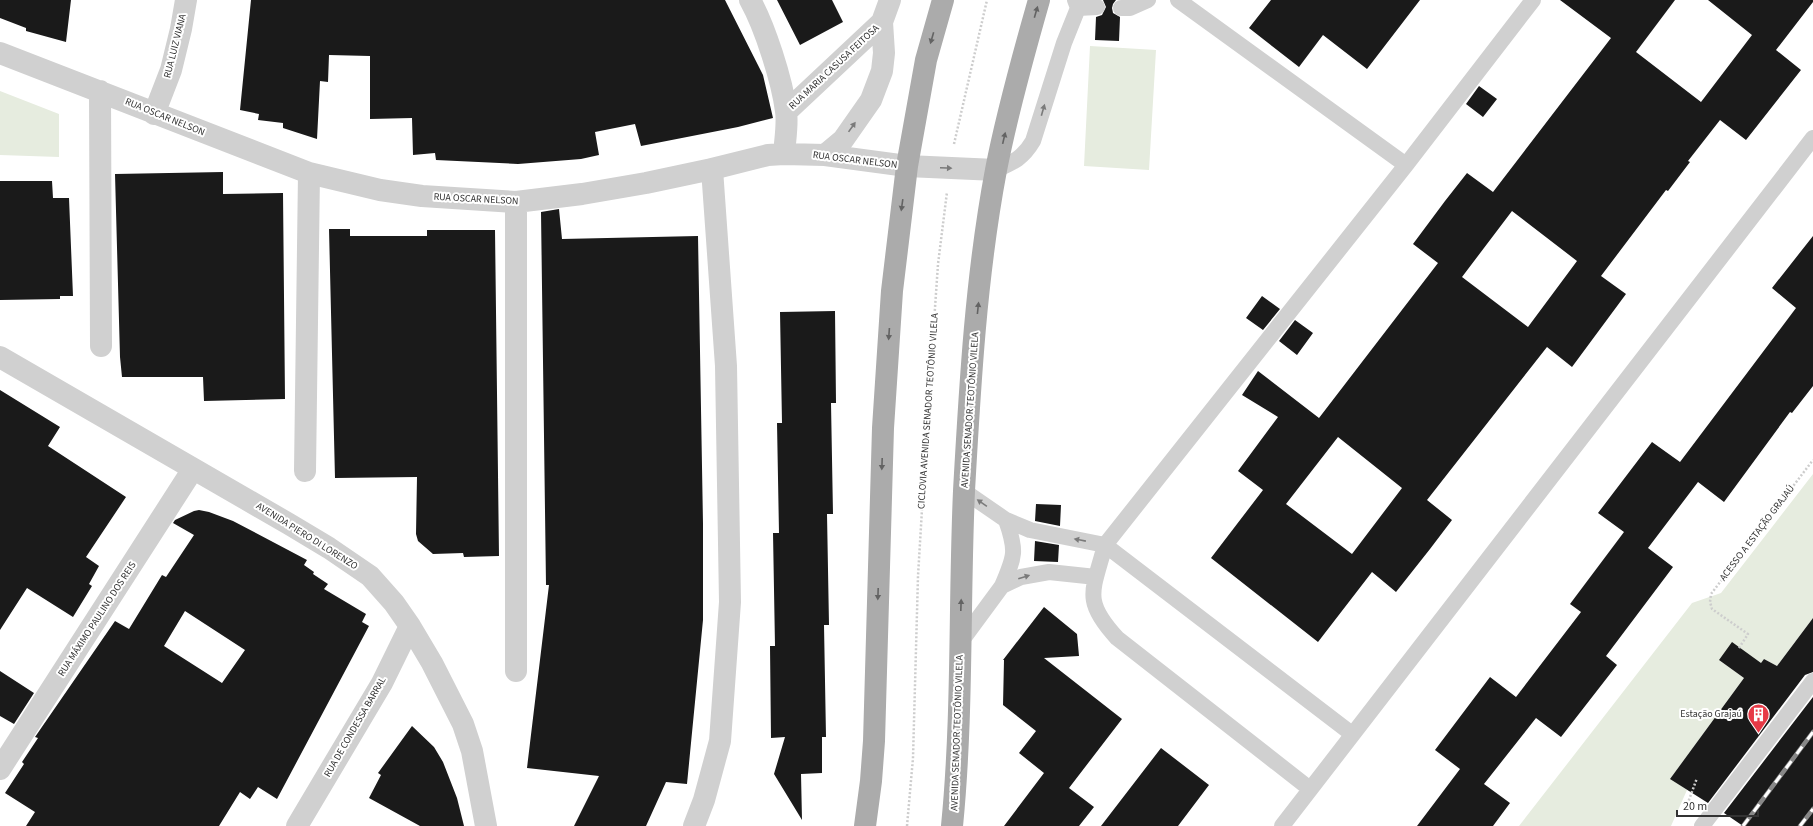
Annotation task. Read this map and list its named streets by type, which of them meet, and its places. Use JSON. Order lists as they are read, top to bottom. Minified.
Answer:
{"streets":{"main road":["AVENIDA SENADOR TEOTÔNIO VILELA"],"street":["RUA LUIZ VIANA","RUA MARIA CASUSA FEITOSA","RUA OSCAR NELSON","AVENIDA PIERO DI LORENZO","RUA MÁXIMO PAULINO DOS REIS","RUA DE CONDESSA BARRAL"],"path":["CICLOVIA AVENIDA SENADOR TEOTÔNIO VILELA","ACESSO A ESTAÇÃO GRAJAÚ"]},"crossings":[["RUA LUIZ VIANA","RUA OSCAR NELSON"],["RUA MARIA CASUSA FEITOSA","RUA OSCAR NELSON"],["RUA OSCAR NELSON","AVENIDA SENADOR TEOTÔNIO VILELA"],["RUA OSCAR NELSON","CICLOVIA AVENIDA SENADOR TEOTÔNIO VILELA"],["AVENIDA PIERO DI LORENZO","RUA MÁXIMO PAULINO DOS REIS"],["AVENIDA PIERO DI LORENZO","RUA DE CONDESSA BARRAL"]],"places":{"building":["Estação Grajaú"]},"scale_bar":"20 m"}
